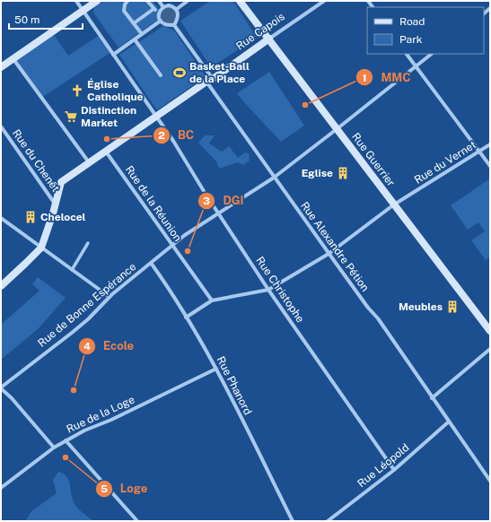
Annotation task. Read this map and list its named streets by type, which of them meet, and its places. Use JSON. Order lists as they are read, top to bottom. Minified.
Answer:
{"streets":{"main road":["Rue Capois","Rue Guerrier"],"street":["Rue du Chenêt","Rue du Vernet","Rue de la Réunion","Rue Alexandre Pétion","Rue Christophe","Rue de Bonne Espérance","Rue Phanord","Rue de la Loge","Rue Léopold"]},"crossings":[["Rue Capois","Rue Guerrier"],["Rue Capois","Rue du Chenêt"],["Rue Capois","Rue de la Réunion"],["Rue Capois","Rue Alexandre Pétion"],["Rue Capois","Rue Christophe"],["Rue Guerrier","Rue du Vernet"],["Rue du Vernet","Rue de la Réunion"],["Rue du Vernet","Rue Alexandre Pétion"],["Rue du Vernet","Rue Christophe"],["Rue du Vernet","Rue Phanord"],["Rue de la Réunion","Rue de Bonne Espérance"],["Rue Alexandre Pétion","Rue de Bonne Espérance"],["Rue Alexandre Pétion","Rue Léopold"],["Rue Christophe","Rue de Bonne Espérance"],["Rue Christophe","Rue Léopold"],["Rue de Bonne Espérance","Rue Phanord"],["Rue Phanord","Rue de la Loge"]],"places":{"sports":["Basket-Ball de la Place"],"church":["Église Catholique"],"other":["MMC","BC","DGI","Ecole","Loge"],"supermarket":["Distinction Market"],"building":["Eglise","Chelocel","Meubles"]},"legend":["Road","Park"],"scale_bar":"50 m"}
